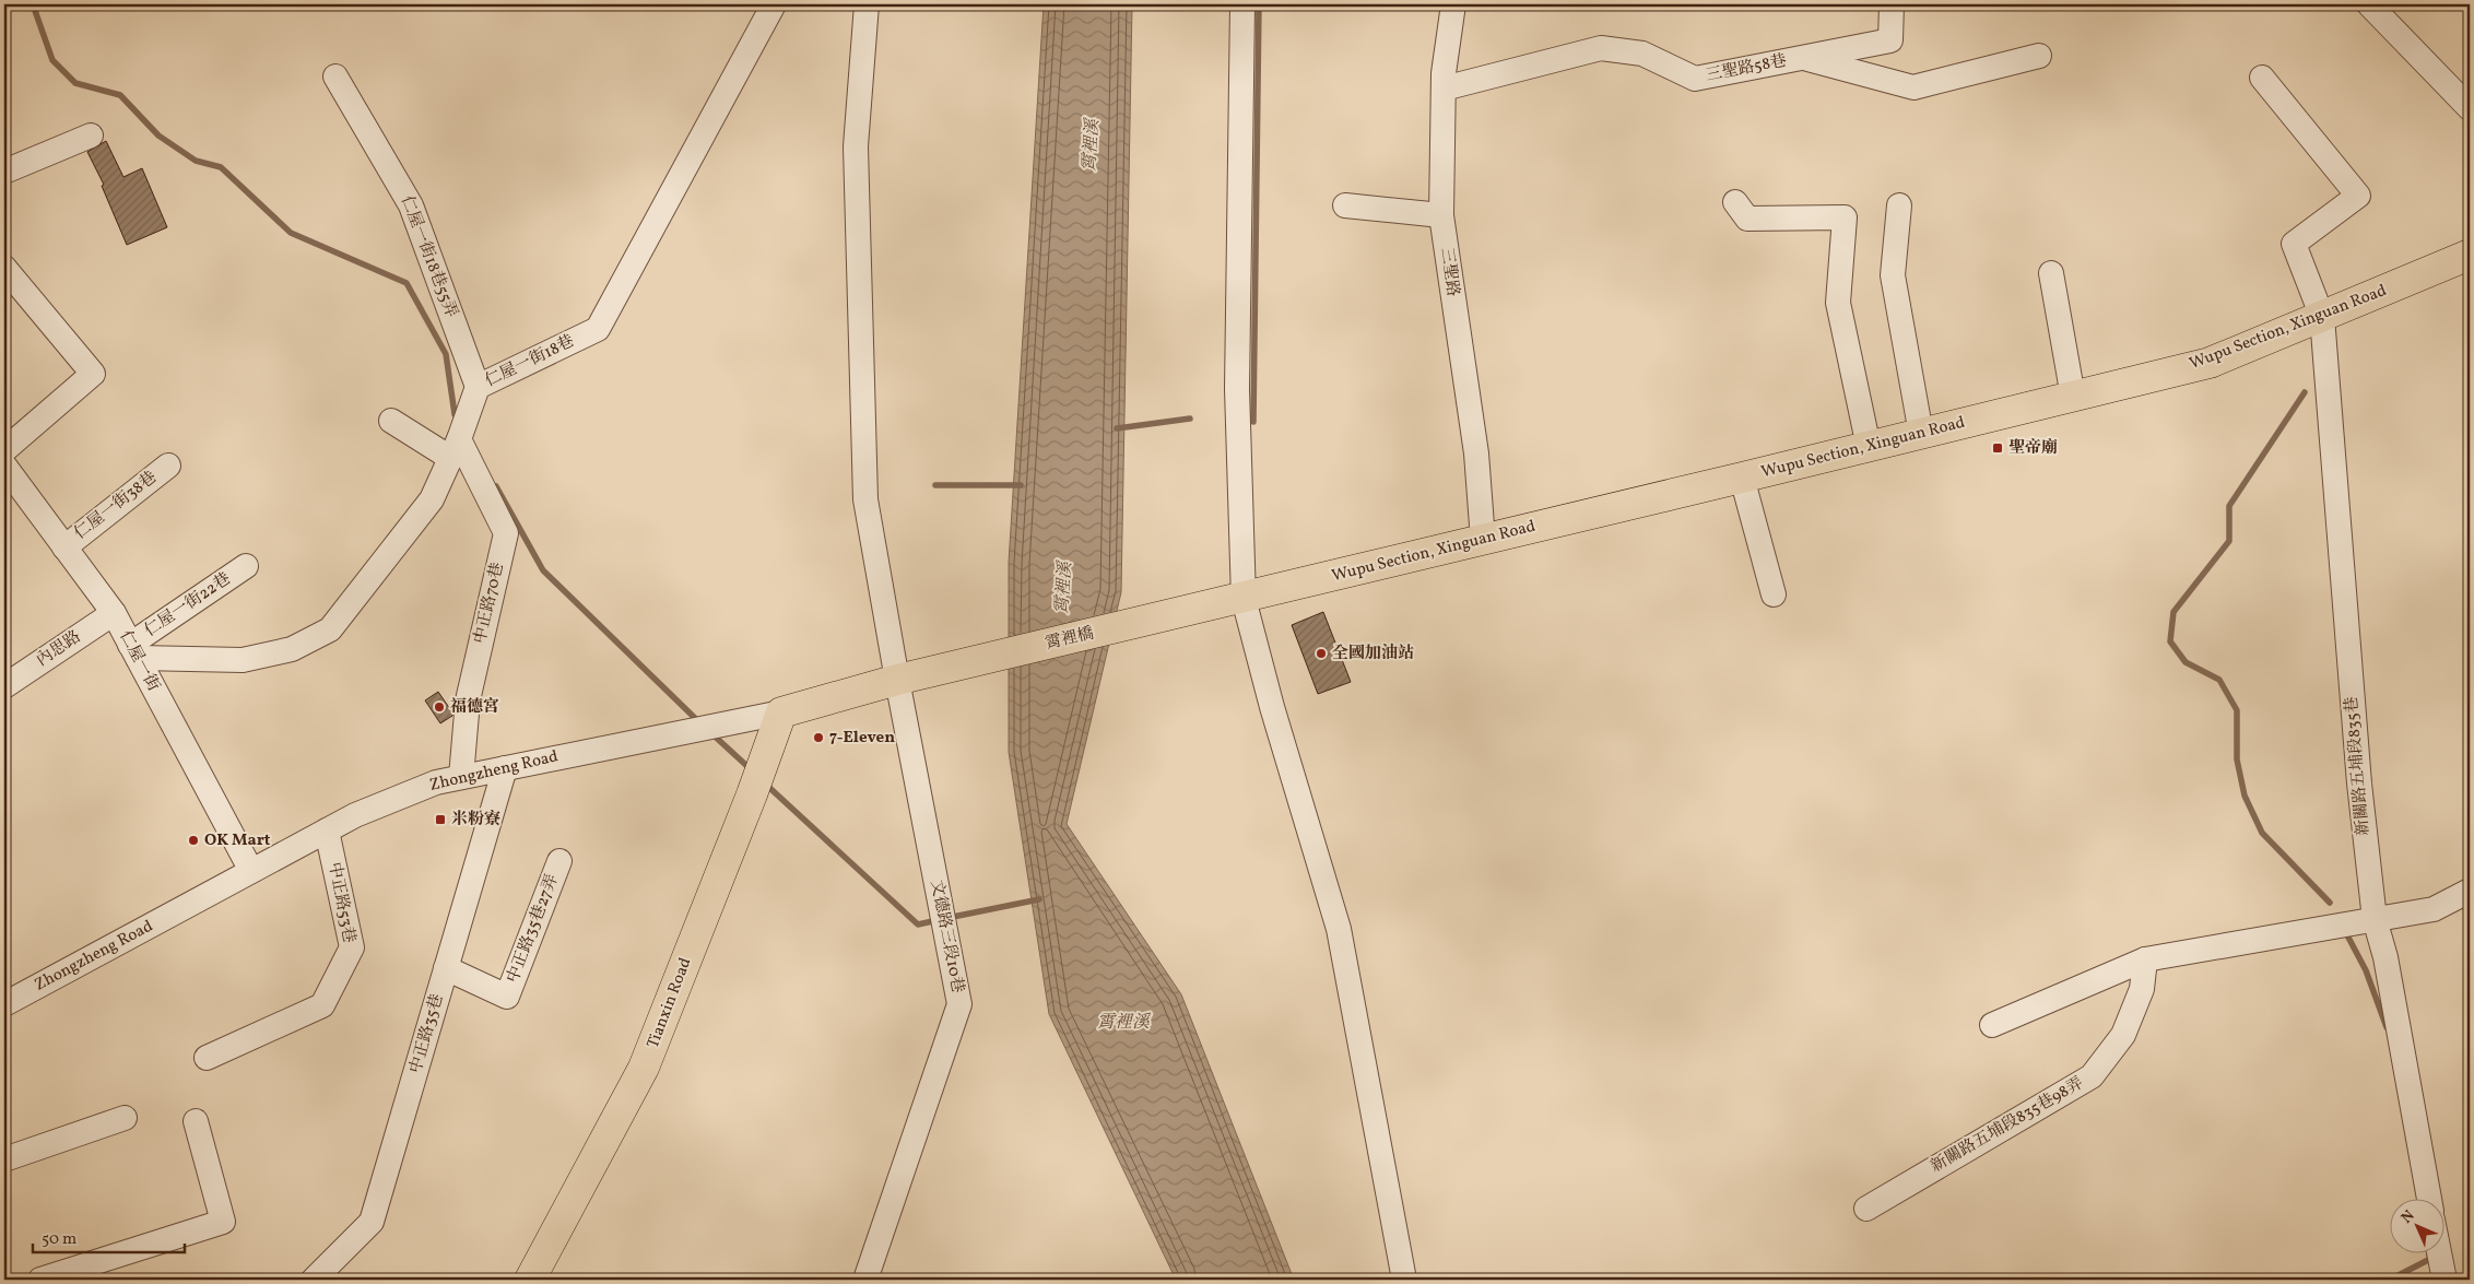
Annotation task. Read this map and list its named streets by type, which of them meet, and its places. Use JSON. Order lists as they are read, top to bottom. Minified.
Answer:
{"streets":{"main road":["Wupu Section, Xinguan Road","霄裡橋","Zhongzheng Road","Tianxin Road"],"street":["三聖路58巷","仁屋一街18巷55弄","三聖路","仁屋一街18巷","仁屋一街38巷","中正路70巷","仁屋一街22巷","內思路","仁屋一街","新關路五埔段835巷","中正路53巷","中正路35巷27弄","文德路三段10巷","中正路35巷","新關路五埔段835巷98弄"]},"crossings":[["三聖路58巷","三聖路"],["仁屋一街18巷55弄","仁屋一街18巷"],["三聖路","Wupu Section, Xinguan Road"],["Wupu Section, Xinguan Road","霄裡橋"],["Wupu Section, Xinguan Road","新關路五埔段835巷"],["仁屋一街18巷","中正路70巷"],["仁屋一街18巷","仁屋一街22巷"],["仁屋一街18巷","仁屋一街"],["仁屋一街38巷","仁屋一街"],["中正路70巷","Zhongzheng Road"],["仁屋一街22巷","仁屋一街"],["霄裡橋","Zhongzheng Road"],["霄裡橋","文德路三段10巷"],["內思路","仁屋一街"],["仁屋一街","Zhongzheng Road"],["Zhongzheng Road","中正路53巷"],["Zhongzheng Road","文德路三段10巷"],["Zhongzheng Road","Tianxin Road"],["Zhongzheng Road","中正路35巷"],["中正路35巷27弄","中正路35巷"]],"water":["霄裡溪"],"places":{"transit":["聖帝廟","米粉寮"],"other":["全國加油站","福德宮","7-Eleven","OK Mart"]},"scale_bar":"50 m","north":"top left"}
